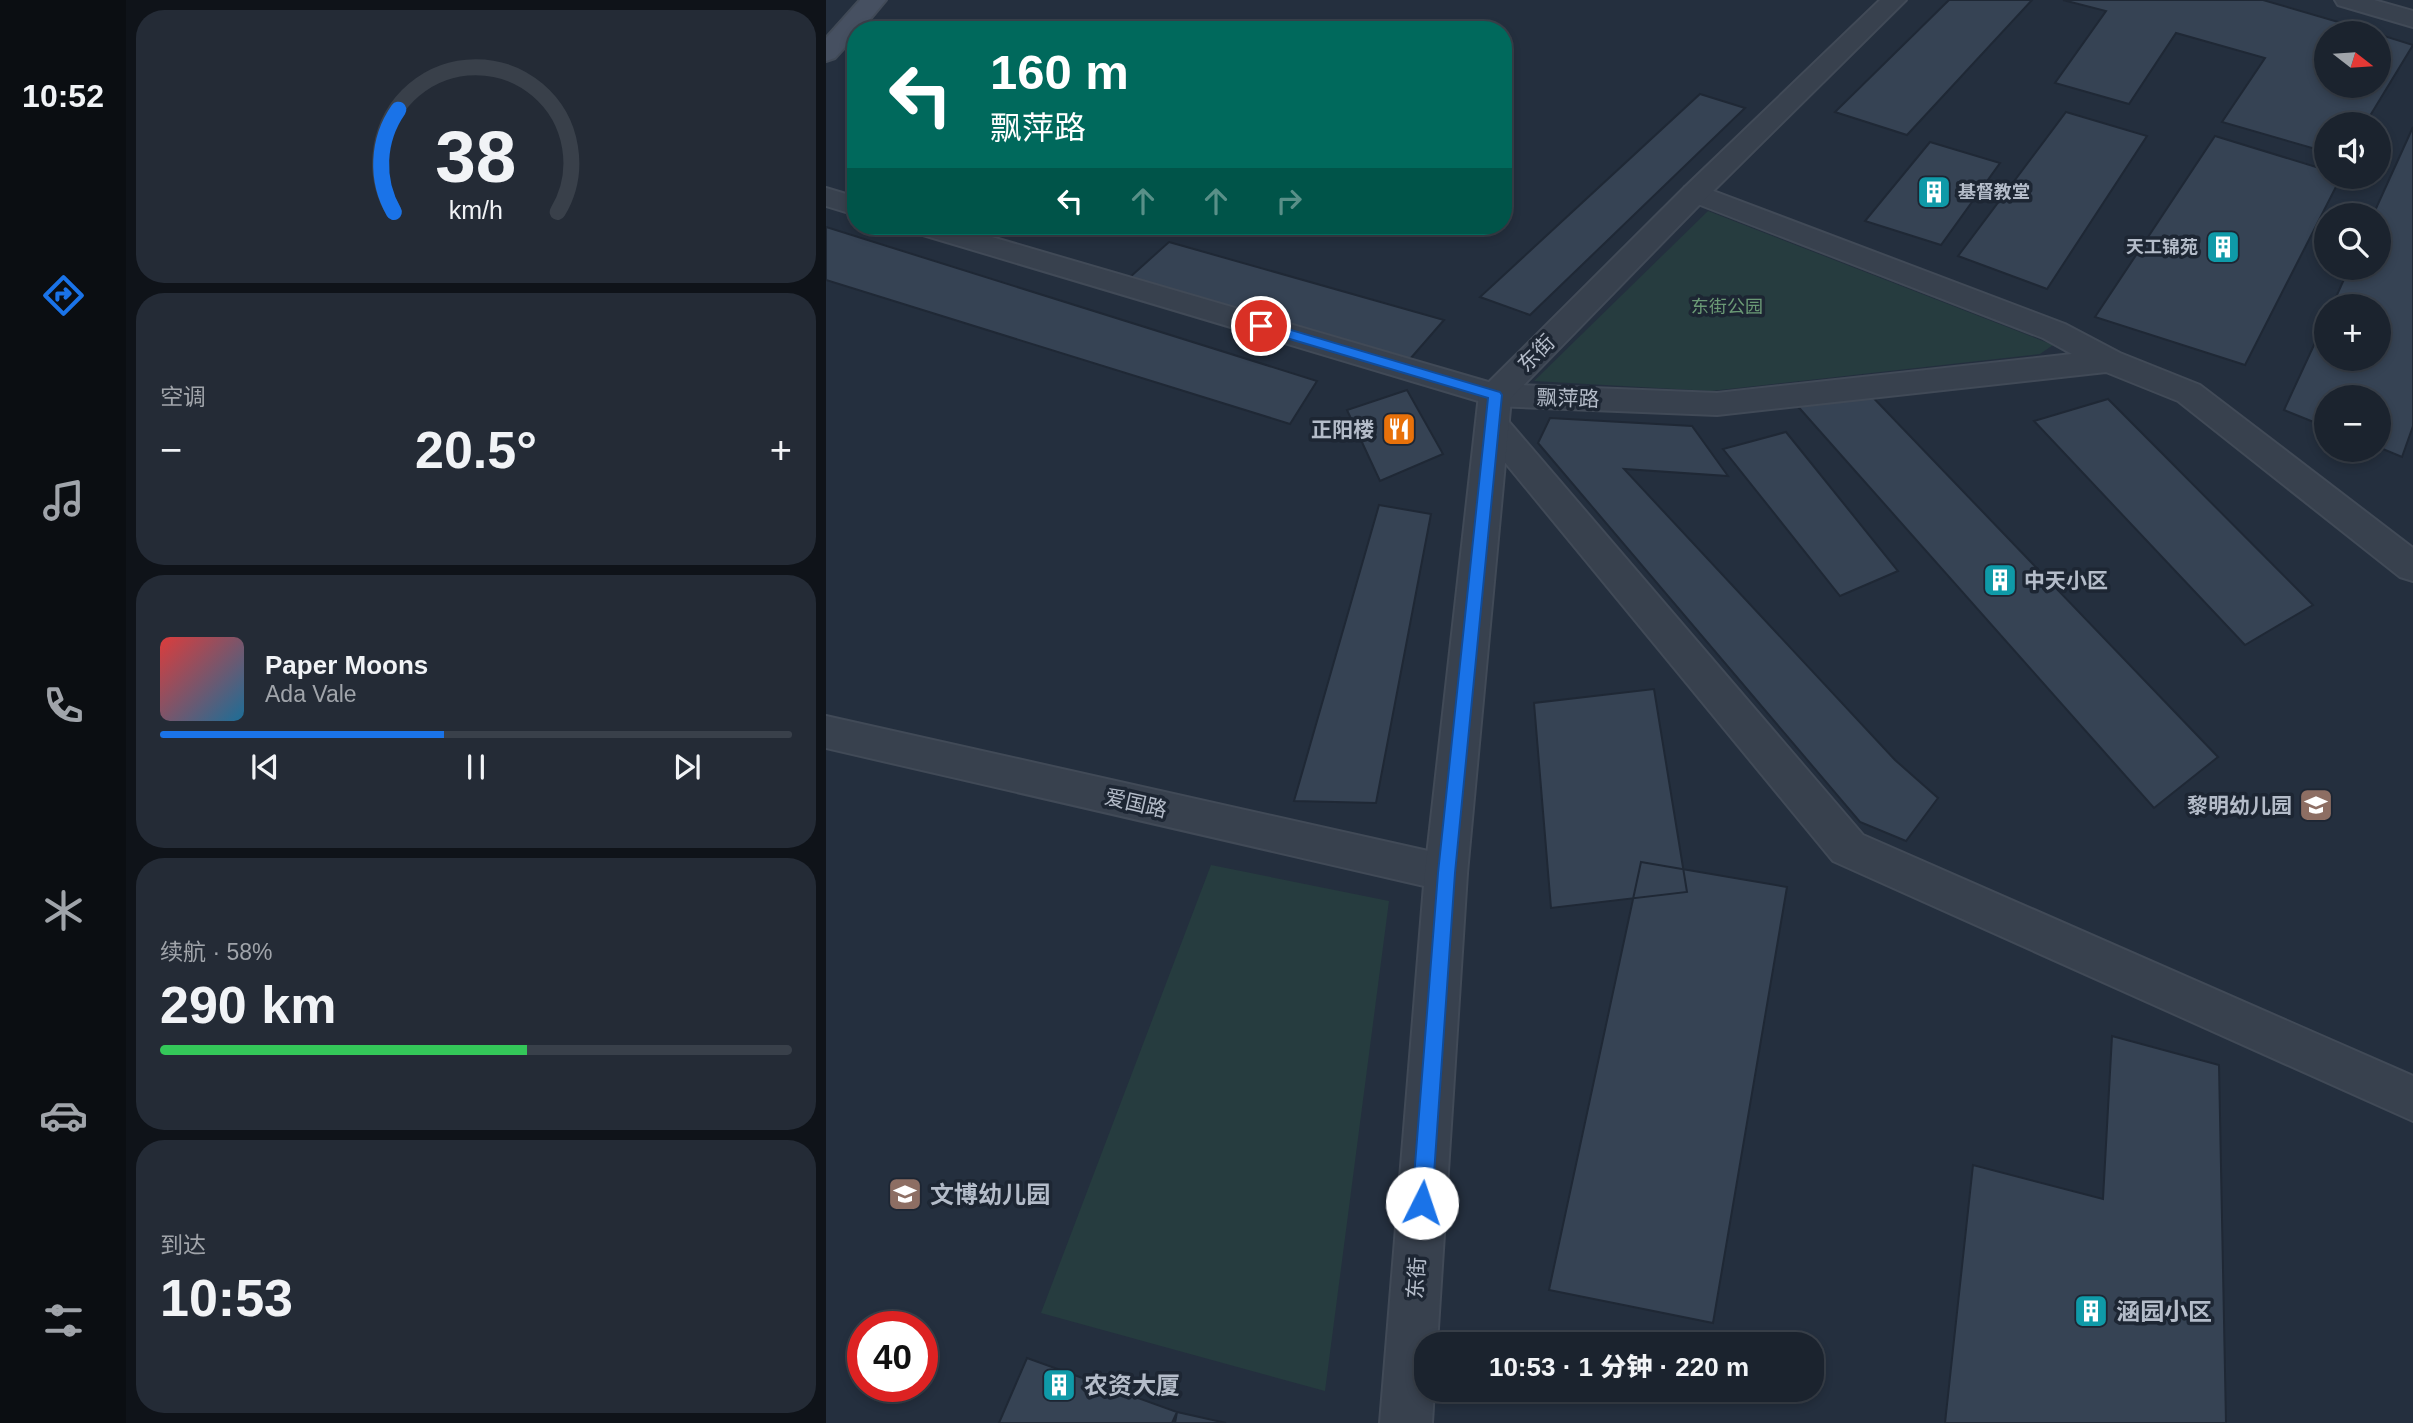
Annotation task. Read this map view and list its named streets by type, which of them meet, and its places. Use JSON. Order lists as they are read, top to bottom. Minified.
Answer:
{"streets":{"street":["东街","飘萍路","爱国路"]},"crossings":[["东街","飘萍路"],["东街","爱国路"]],"parks":["东街公园"],"places":{"building":["基督教堂","天工锦苑","中天小区","涵园小区","农资大厦"],"restaurant":["正阳楼"],"school or university":["黎明幼儿园","文博幼儿园"]},"north":"right","page":{"tabs":"10:52","map_buttons":["+","−"],"turn":["160 m","飘萍路"],"tile":["空调",["续航 · 58%","290 km"],["到达","10:53"]],"heat":["−","20.5°","+"],"song":["Paper Moons","Ada Vale"],"limit":"40","trip":"10:53 · 1 分钟 · 220 m","gauge":["38","km/h"]}}
